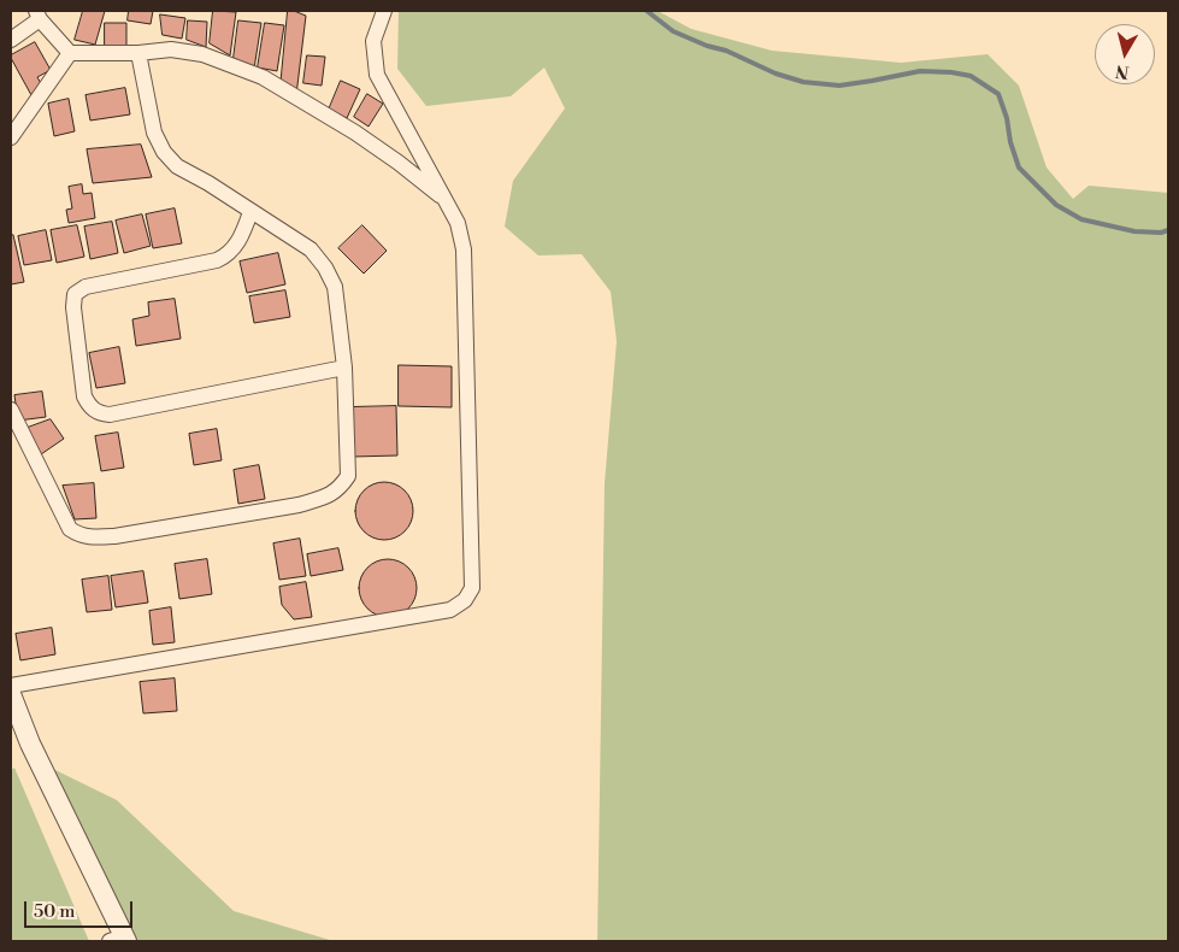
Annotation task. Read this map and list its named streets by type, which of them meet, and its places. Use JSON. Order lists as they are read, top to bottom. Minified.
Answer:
{"scale_bar":"50 m","north":"bottom"}
